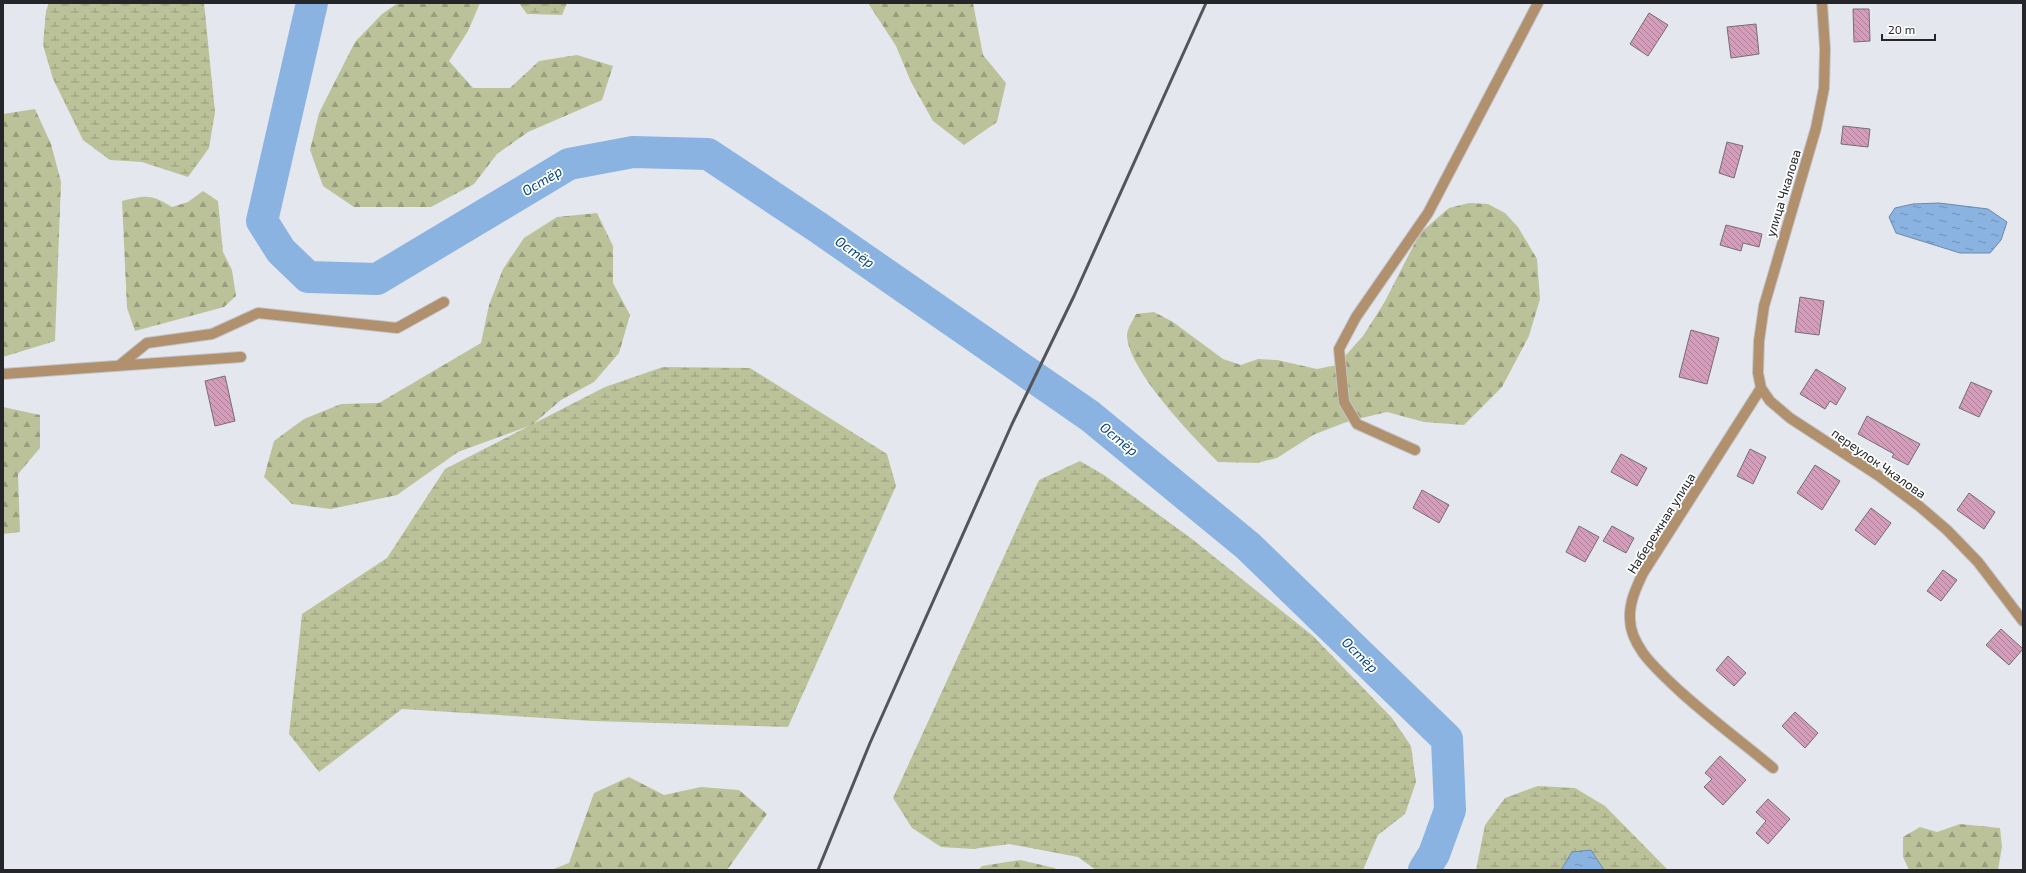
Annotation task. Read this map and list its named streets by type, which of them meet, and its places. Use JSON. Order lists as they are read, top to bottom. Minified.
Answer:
{"streets":{"street":["улица Чкалова","переулок Чкалова","Набережная улица"]},"crossings":[["улица Чкалова","переулок Чкалова"],["улица Чкалова","Набережная улица"],["переулок Чкалова","Набережная улица"]],"water":["Остёр"],"scale_bar":"20 m"}
